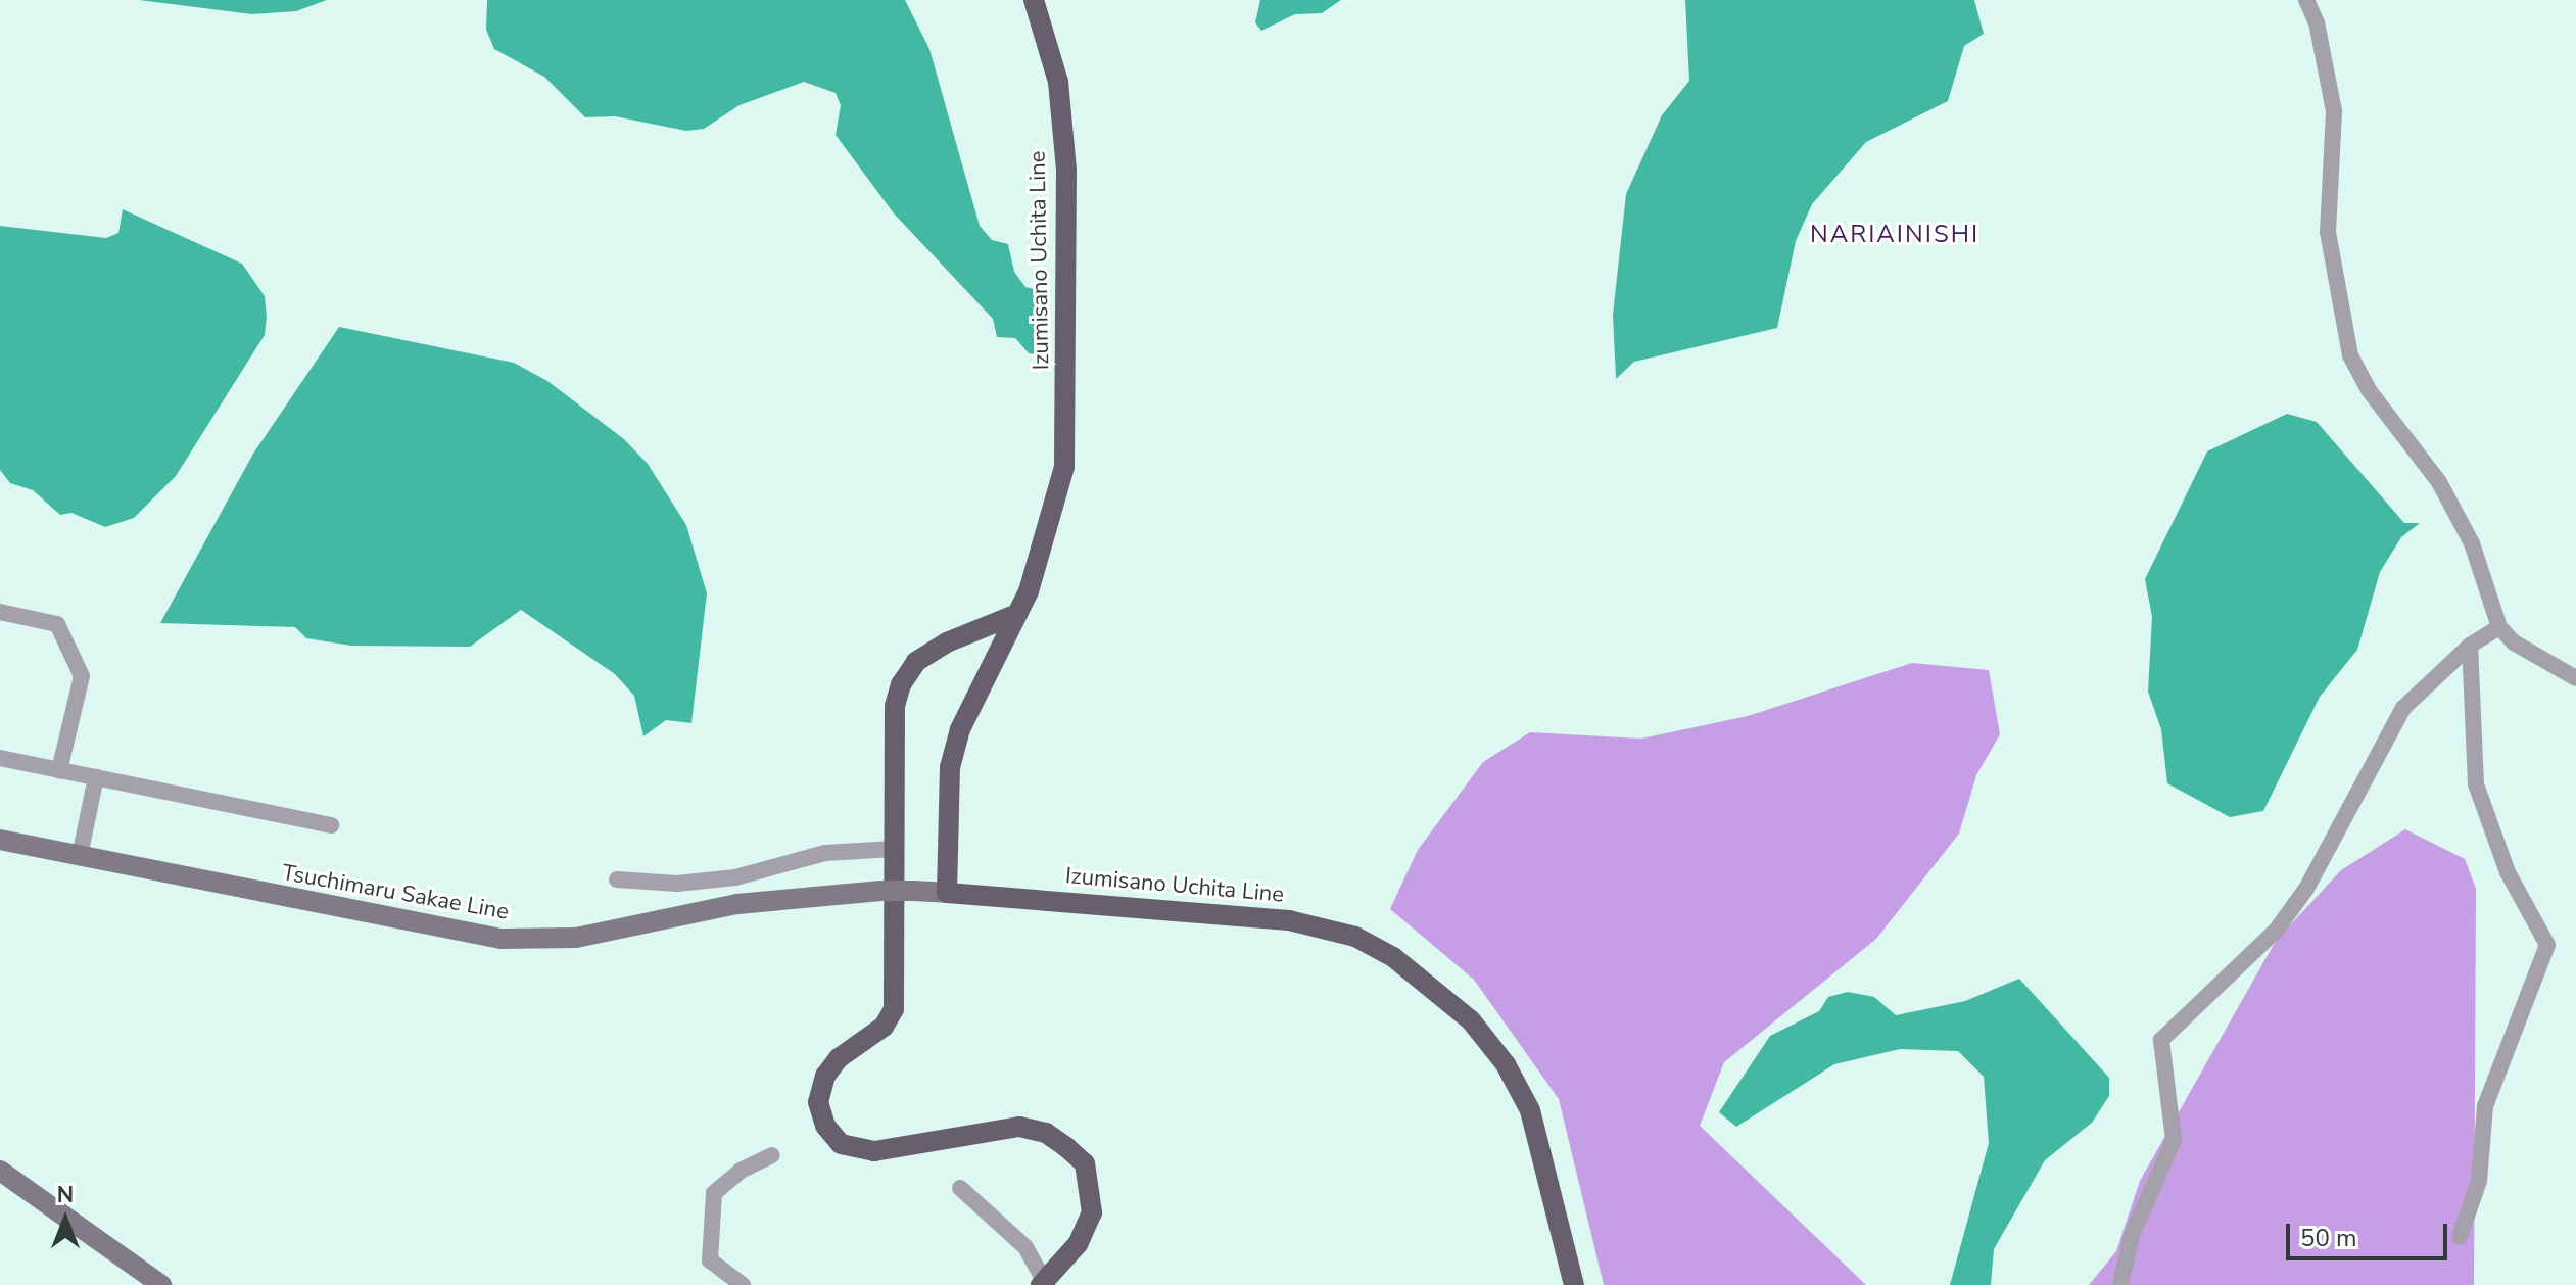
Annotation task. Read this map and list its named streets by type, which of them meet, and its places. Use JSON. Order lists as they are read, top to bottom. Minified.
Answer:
{"streets":{"main road":["Izumisano Uchita Line","Tsuchimaru Sakae Line"]},"crossings":[["Izumisano Uchita Line","Tsuchimaru Sakae Line"]],"districts":["NARIAINISHI"],"scale_bar":"50 m","north":"top"}
